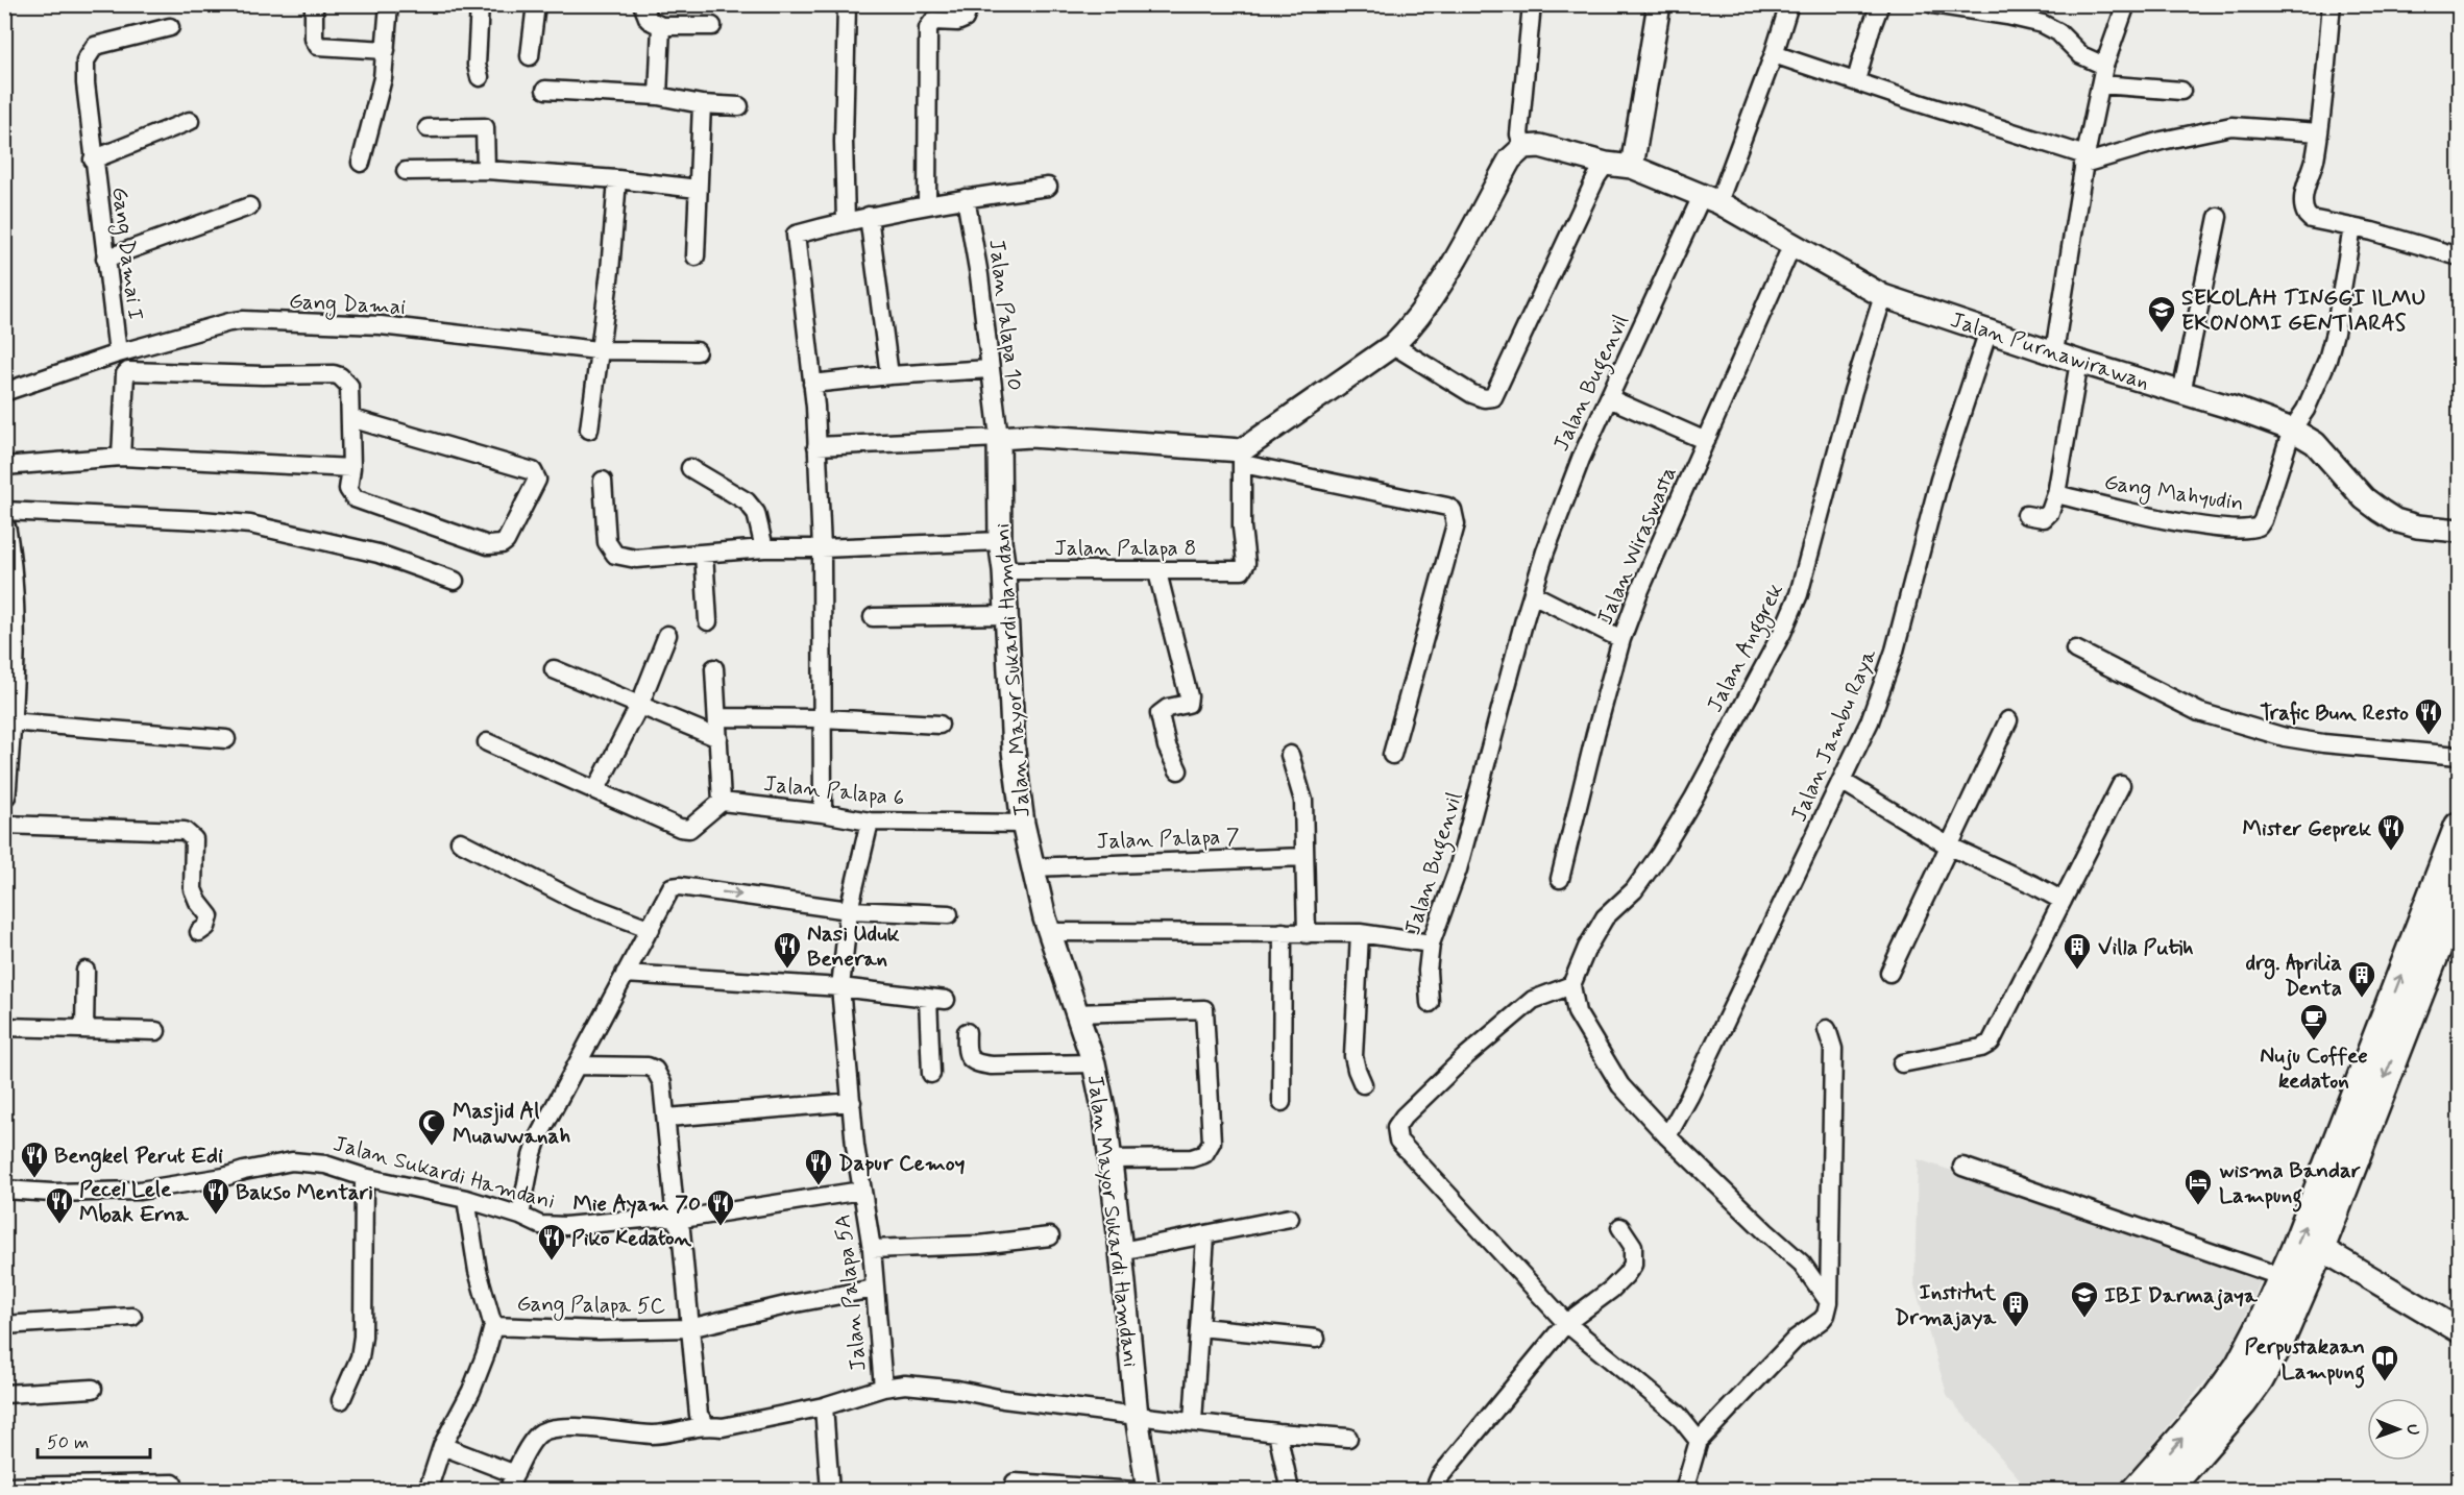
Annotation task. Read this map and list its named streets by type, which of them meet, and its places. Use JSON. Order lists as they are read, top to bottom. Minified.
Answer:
{"streets":{"street":["Gang Damai I","Gang Damai","Jalan Palapa 10","Jalan Purnawirawan","Jalan Bugenvil","Gang Mahyudin","Jalan Wiraswasta","Jalan Palapa 8","Jalan Anggrek","Jalan Mayor Sukardi Hamdani","Jalan Jambu Raya","Jalan Palapa 6","Jalan Palapa 7","Jalan Sukardi Hamdani","Jalan Palapa 5A","Gang Palapa 5C"]},"crossings":[["Gang Damai I","Gang Damai"],["Jalan Palapa 10","Jalan Mayor Sukardi Hamdani"],["Jalan Purnawirawan","Jalan Bugenvil"],["Jalan Purnawirawan","Gang Mahyudin"],["Jalan Purnawirawan","Jalan Wiraswasta"],["Jalan Purnawirawan","Jalan Anggrek"],["Jalan Purnawirawan","Jalan Jambu Raya"],["Jalan Palapa 8","Jalan Mayor Sukardi Hamdani"],["Jalan Mayor Sukardi Hamdani","Jalan Palapa 6"],["Jalan Mayor Sukardi Hamdani","Jalan Palapa 7"],["Jalan Palapa 6","Jalan Palapa 5A"],["Jalan Sukardi Hamdani","Jalan Palapa 5A"],["Jalan Palapa 5A","Gang Palapa 5C"]],"places":{"school or university":["SEKOLAH TINGGI ILMU EKONOMI GENTIARAS","IBI Darmajaya"],"restaurant":["Trafic Bun Resto","Mister Geprek","Nasi Uduk Beneran","Bengkel Perut Edi","Dapur Cemoy","Bakso Mentari","Pecel Lele Mbak Erna","Mie Ayam 70","Piko Kedaton"],"building":["Villa Putih","drg. Aprilia Denta","Institut Drmajaya"],"cafe":["Nuju Coffee kedaton"],"mosque":["Masjid Al Muawwanah"],"hotel":["wisma Bandar Lampung"],"library":["Perpustakaan Lampung"]},"scale_bar":"50 m","north":"right"}
